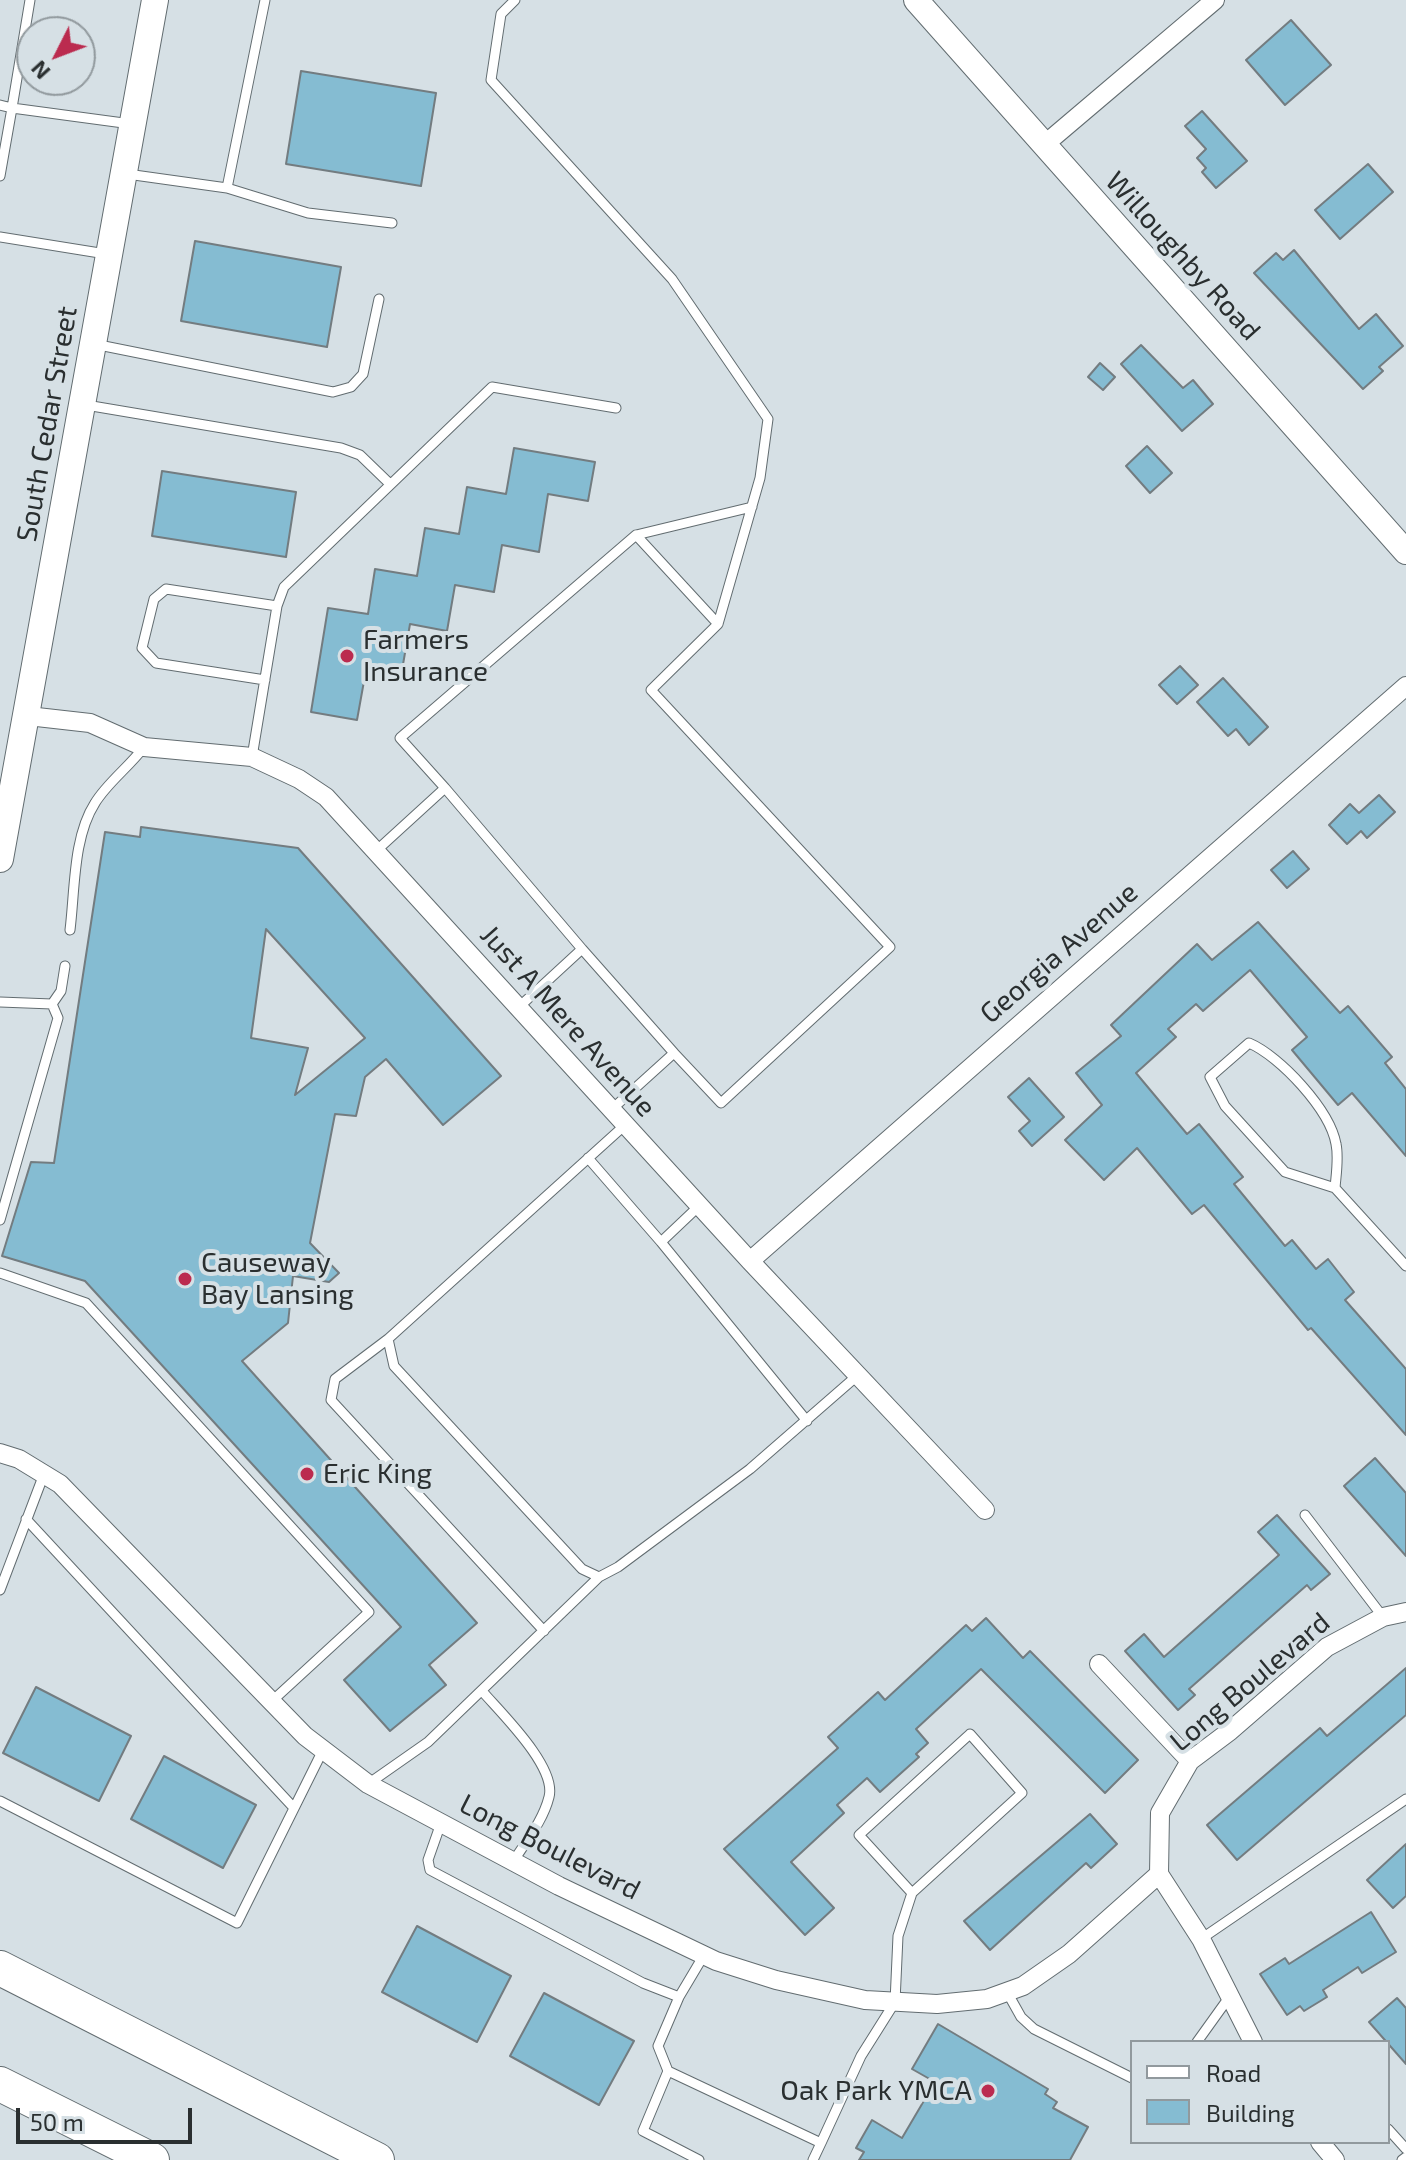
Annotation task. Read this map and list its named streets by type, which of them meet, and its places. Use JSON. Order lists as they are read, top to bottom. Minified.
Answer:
{"streets":{"main road":["South Cedar Street"],"street":["Willoughby Road","Georgia Avenue","Just A Mere Avenue","Long Boulevard"]},"crossings":[["South Cedar Street","Just A Mere Avenue"],["Georgia Avenue","Just A Mere Avenue"]],"places":["Farmers Insurance","Causeway Bay Lansing","Eric King","Oak Park YMCA"],"legend":["Road","Building"],"scale_bar":"50 m","north":"bottom left"}
